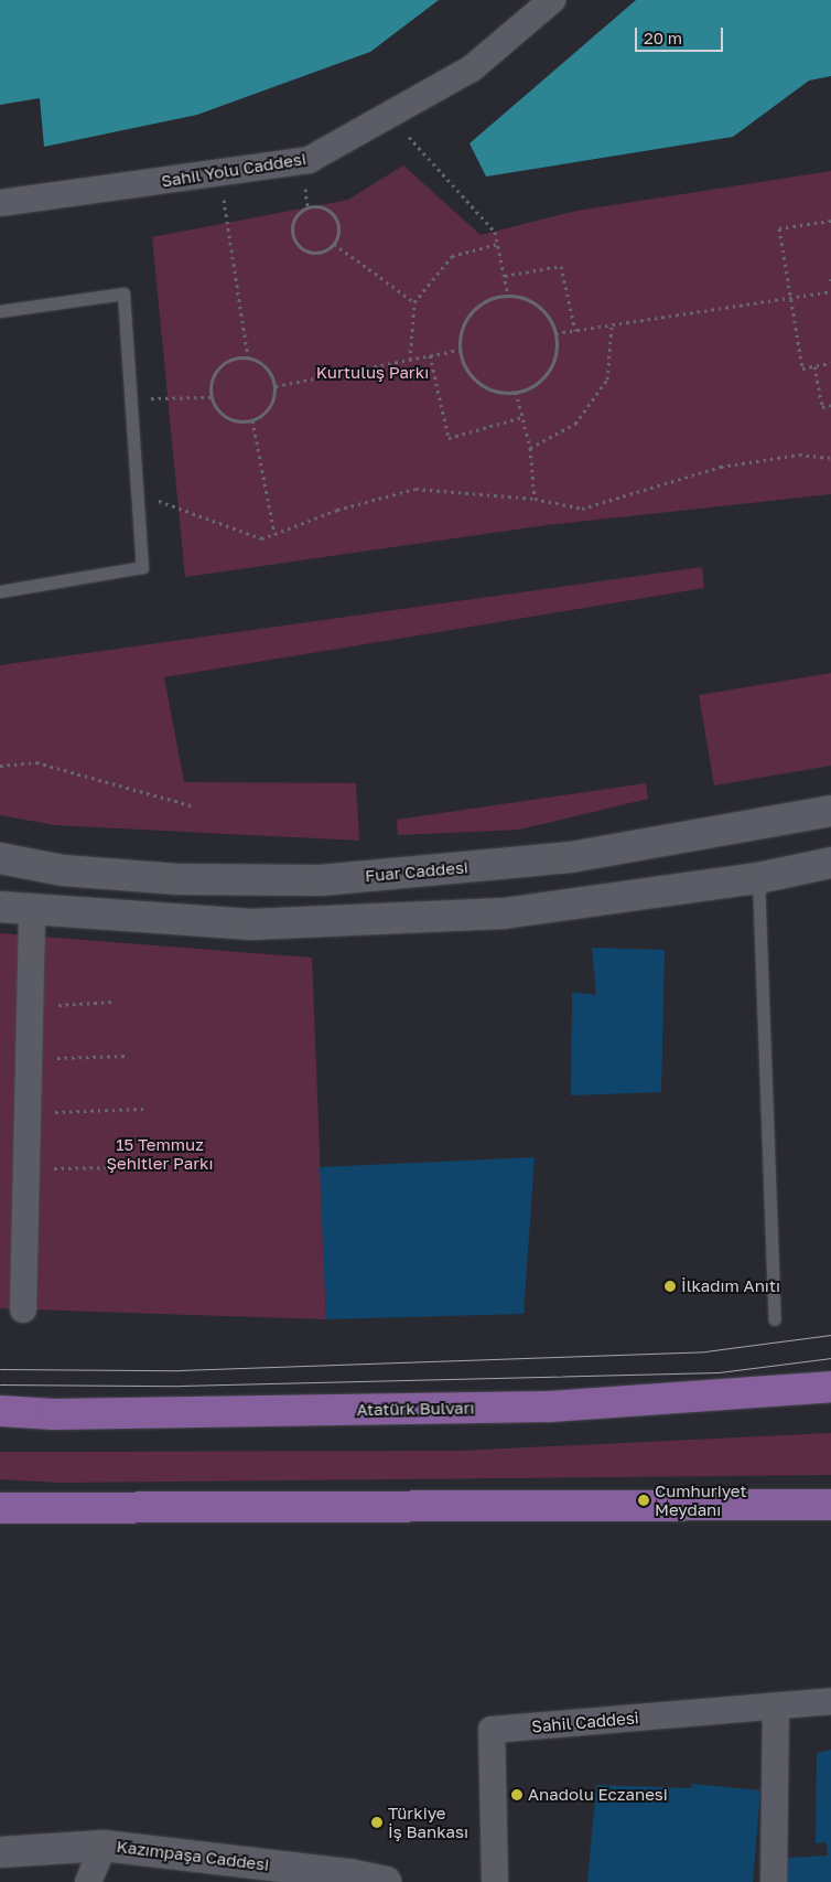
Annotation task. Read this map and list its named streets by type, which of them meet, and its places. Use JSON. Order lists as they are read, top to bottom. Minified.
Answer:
{"streets":{"main road":["Fuar Caddesi","Atatürk Bulvarı","Kazımpaşa Caddesi"],"street":["Sahil Yolu Caddesi","Sahil Caddesi"]},"parks":["Kurtuluş Parkı","15 Temmuz Şehitler Parkı"],"places":["İlkadım Anıtı","Cumhuriyet Meydanı","Anadolu Eczanesi","Türkiye İş Bankası"],"scale_bar":"20 m"}
